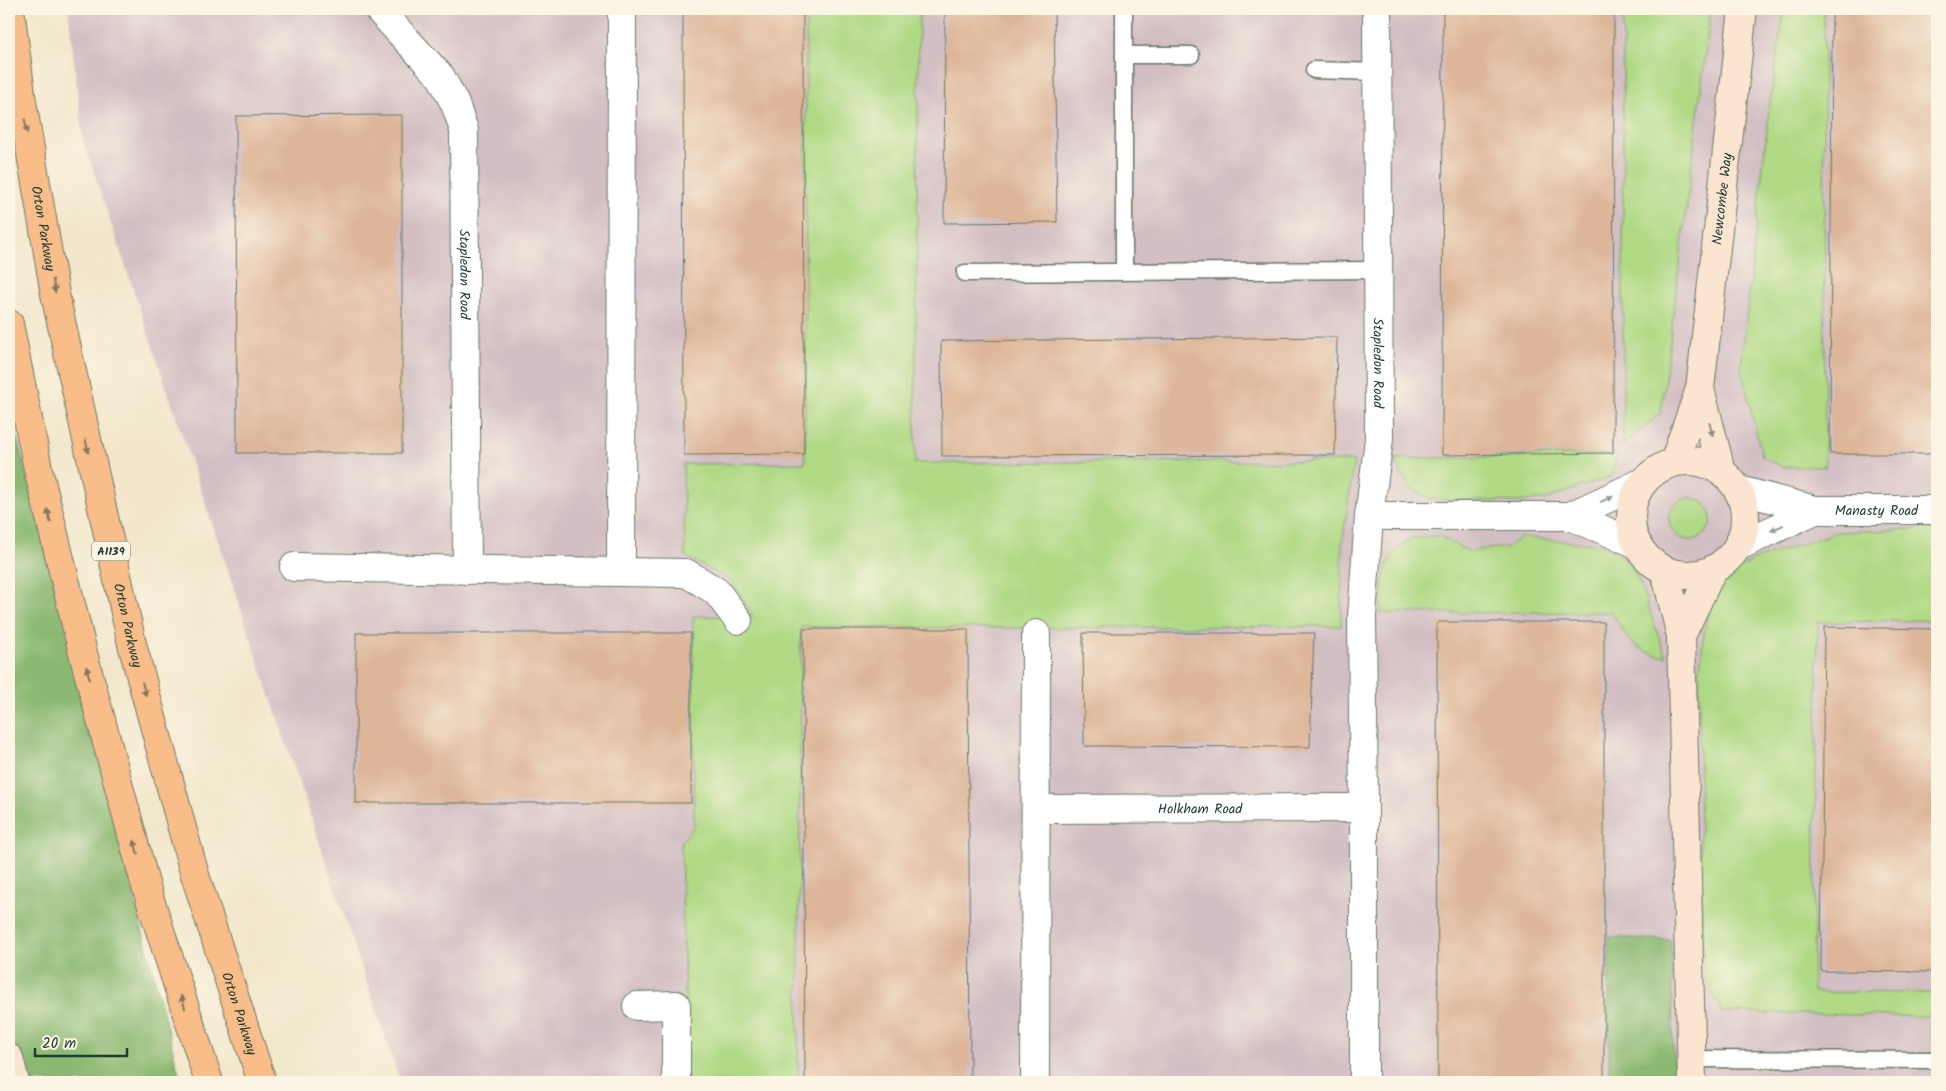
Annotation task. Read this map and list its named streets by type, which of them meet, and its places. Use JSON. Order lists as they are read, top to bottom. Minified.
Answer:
{"streets":{"main road":["Orton Parkway","A1139"],"street":["Newcombe Way","Stapledon Road","Manasty Road","Holkham Road"]},"crossings":[["Newcombe Way","Manasty Road"]],"scale_bar":"20 m"}
